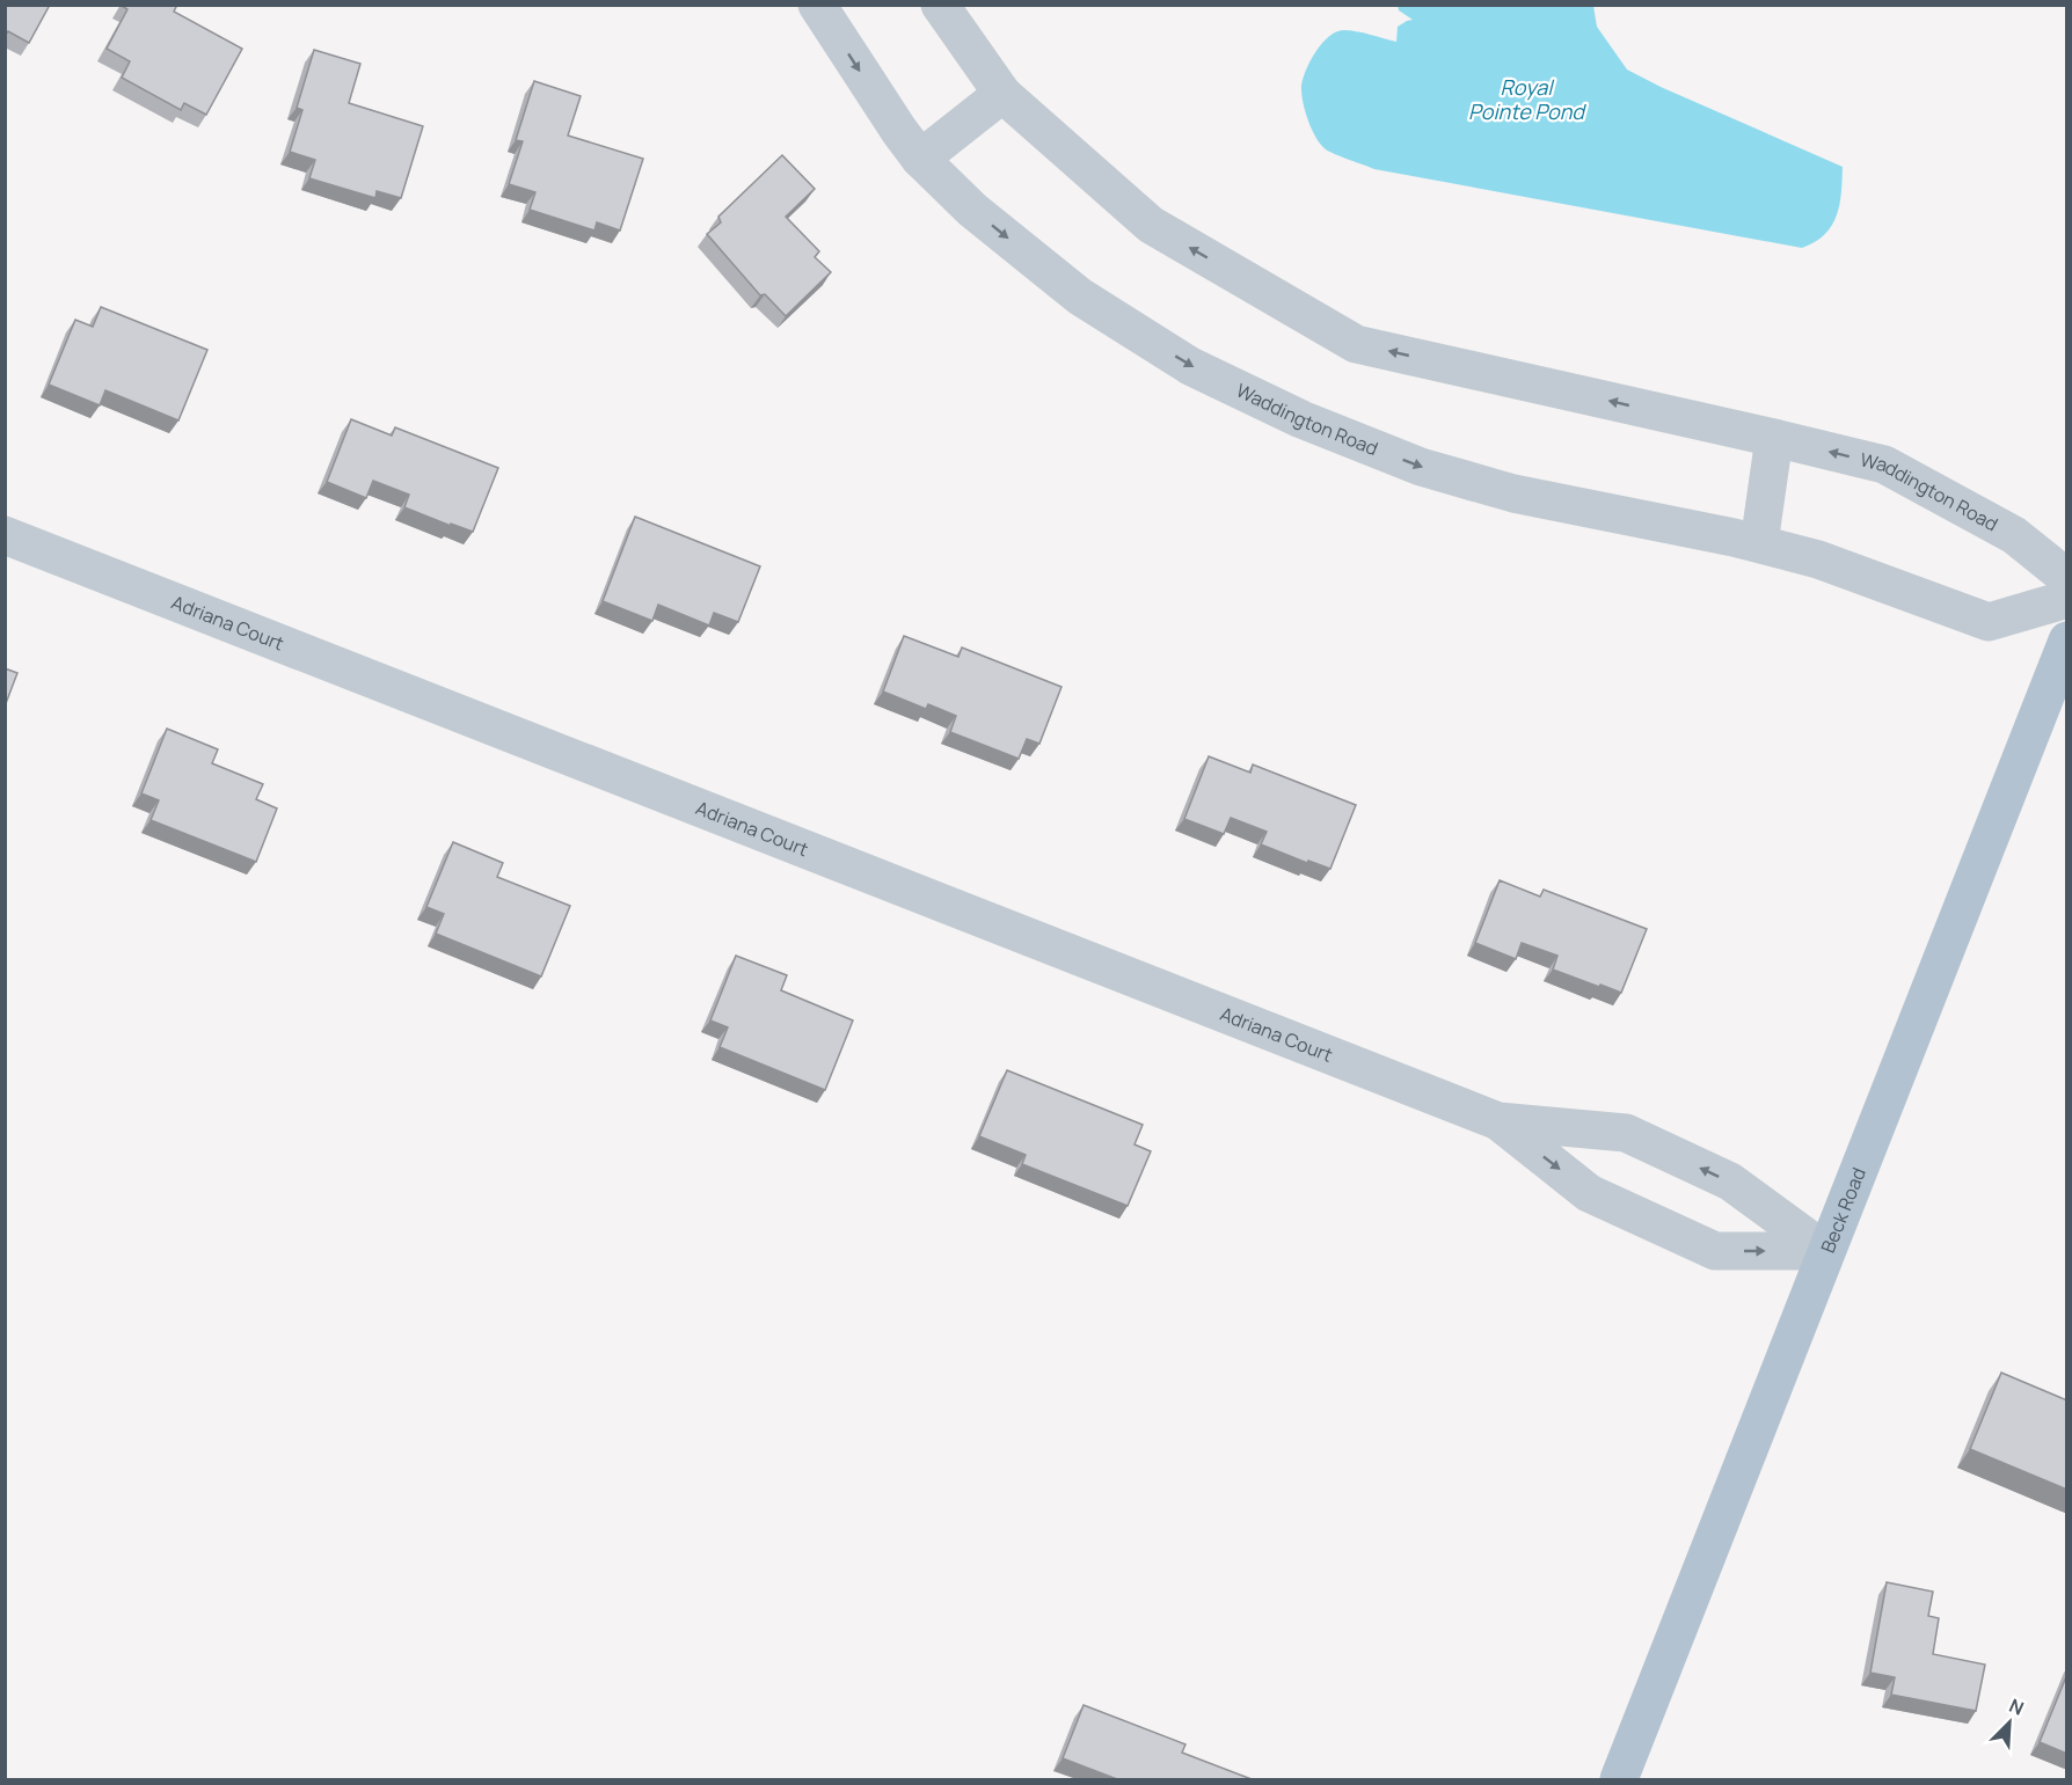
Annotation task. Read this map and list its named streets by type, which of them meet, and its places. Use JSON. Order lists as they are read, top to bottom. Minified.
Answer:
{"streets":{"main road":["Beck Road"],"street":["Waddington Road","Adriana Court"]},"crossings":[["Adriana Court","Beck Road"]],"water":["Royal Pointe Pond"],"north":"top right"}
